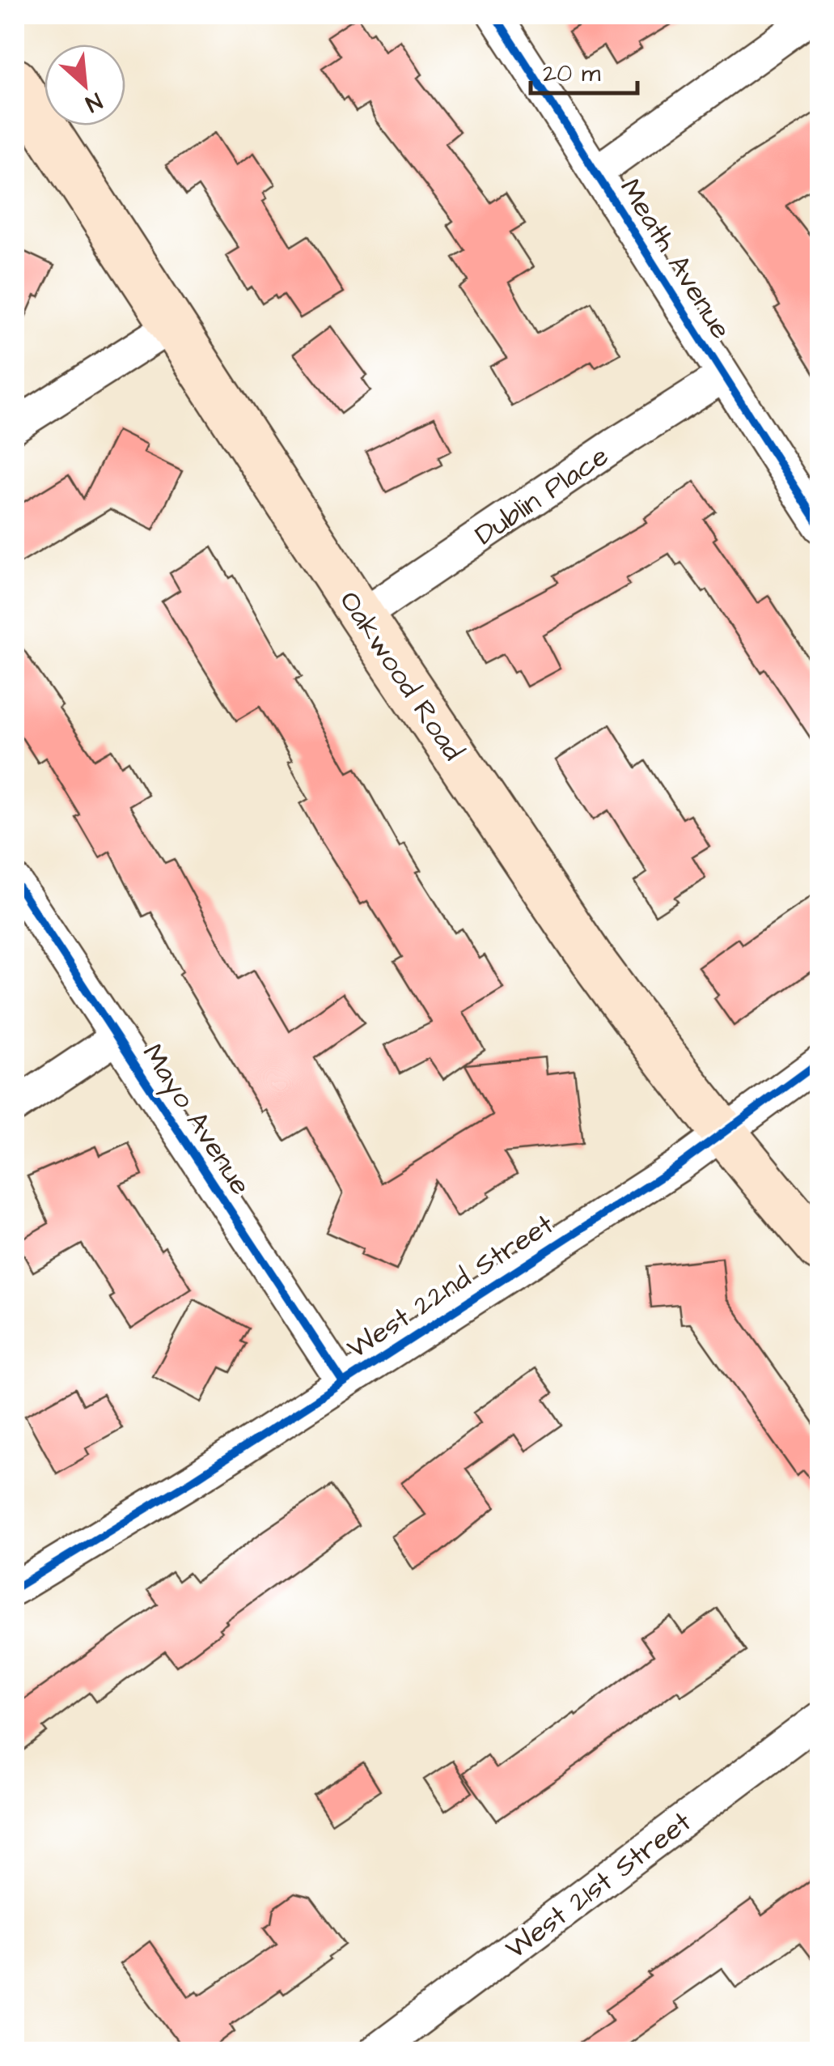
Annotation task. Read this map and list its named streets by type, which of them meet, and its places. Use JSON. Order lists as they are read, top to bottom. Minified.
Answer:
{"streets":{"main road":["Oakwood Road"],"street":["Meath Avenue","Dublin Place","Mayo Avenue","West 22nd Street","West 21st Street"]},"crossings":[["Meath Avenue","Dublin Place"],["Dublin Place","Oakwood Road"],["Oakwood Road","West 22nd Street"],["Mayo Avenue","West 22nd Street"]],"scale_bar":"20 m","north":"bottom right"}
